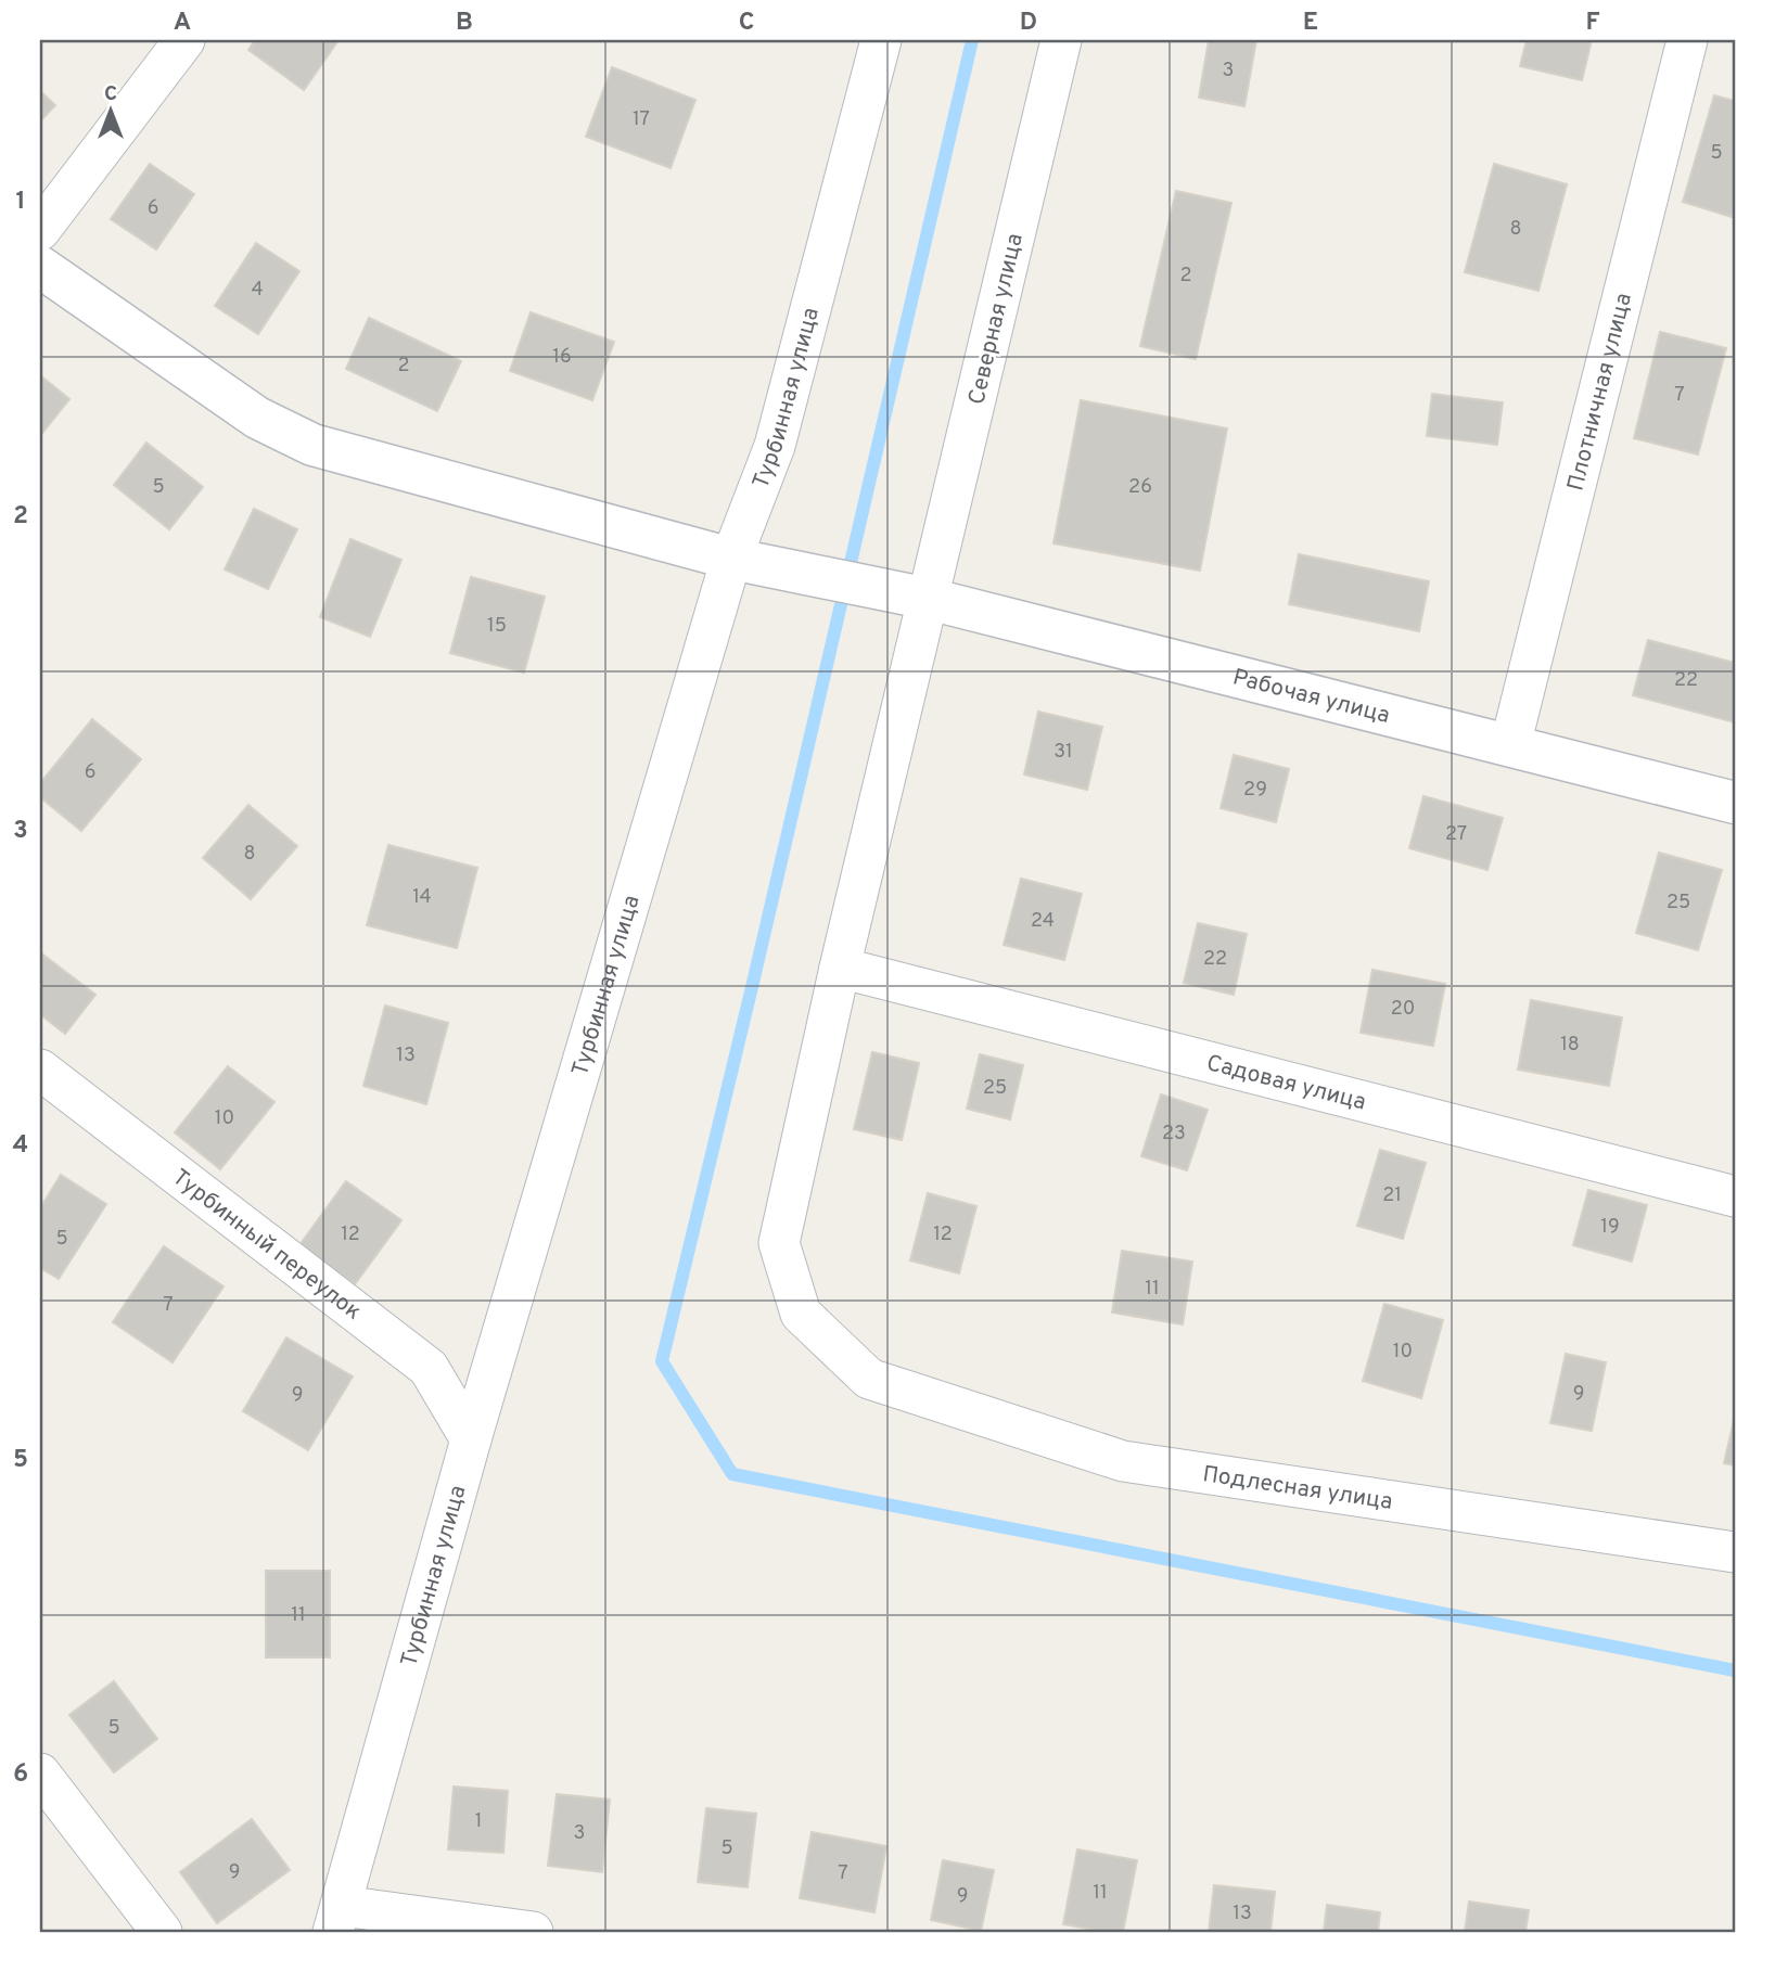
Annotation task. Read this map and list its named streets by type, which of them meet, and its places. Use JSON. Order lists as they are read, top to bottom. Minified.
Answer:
{"streets":{"street":["Северная улица","Плотничная улица","Турбинная улица","Рабочая улица","Садовая улица","Турбинный переулок","Подлесная улица"]},"crossings":[["Северная улица","Рабочая улица"],["Северная улица","Садовая улица"],["Северная улица","Подлесная улица"],["Плотничная улица","Рабочая улица"],["Турбинная улица","Рабочая улица"],["Турбинная улица","Турбинный переулок"]],"house_numbers":["3","17","5","6","8","2","4","16","2","7","5","26","15","22","31","6","29","27","8","14","25","24","22","20","18","13","25","10","23","21","19","12","12","5","11","7","10","9","9","11","5","1","3","5","9","7","11","9","13"],"north":"top","grid":{"columns":["A","B","C","D","E","F"],"rows":["1","2","3","4","5","6"]}}
